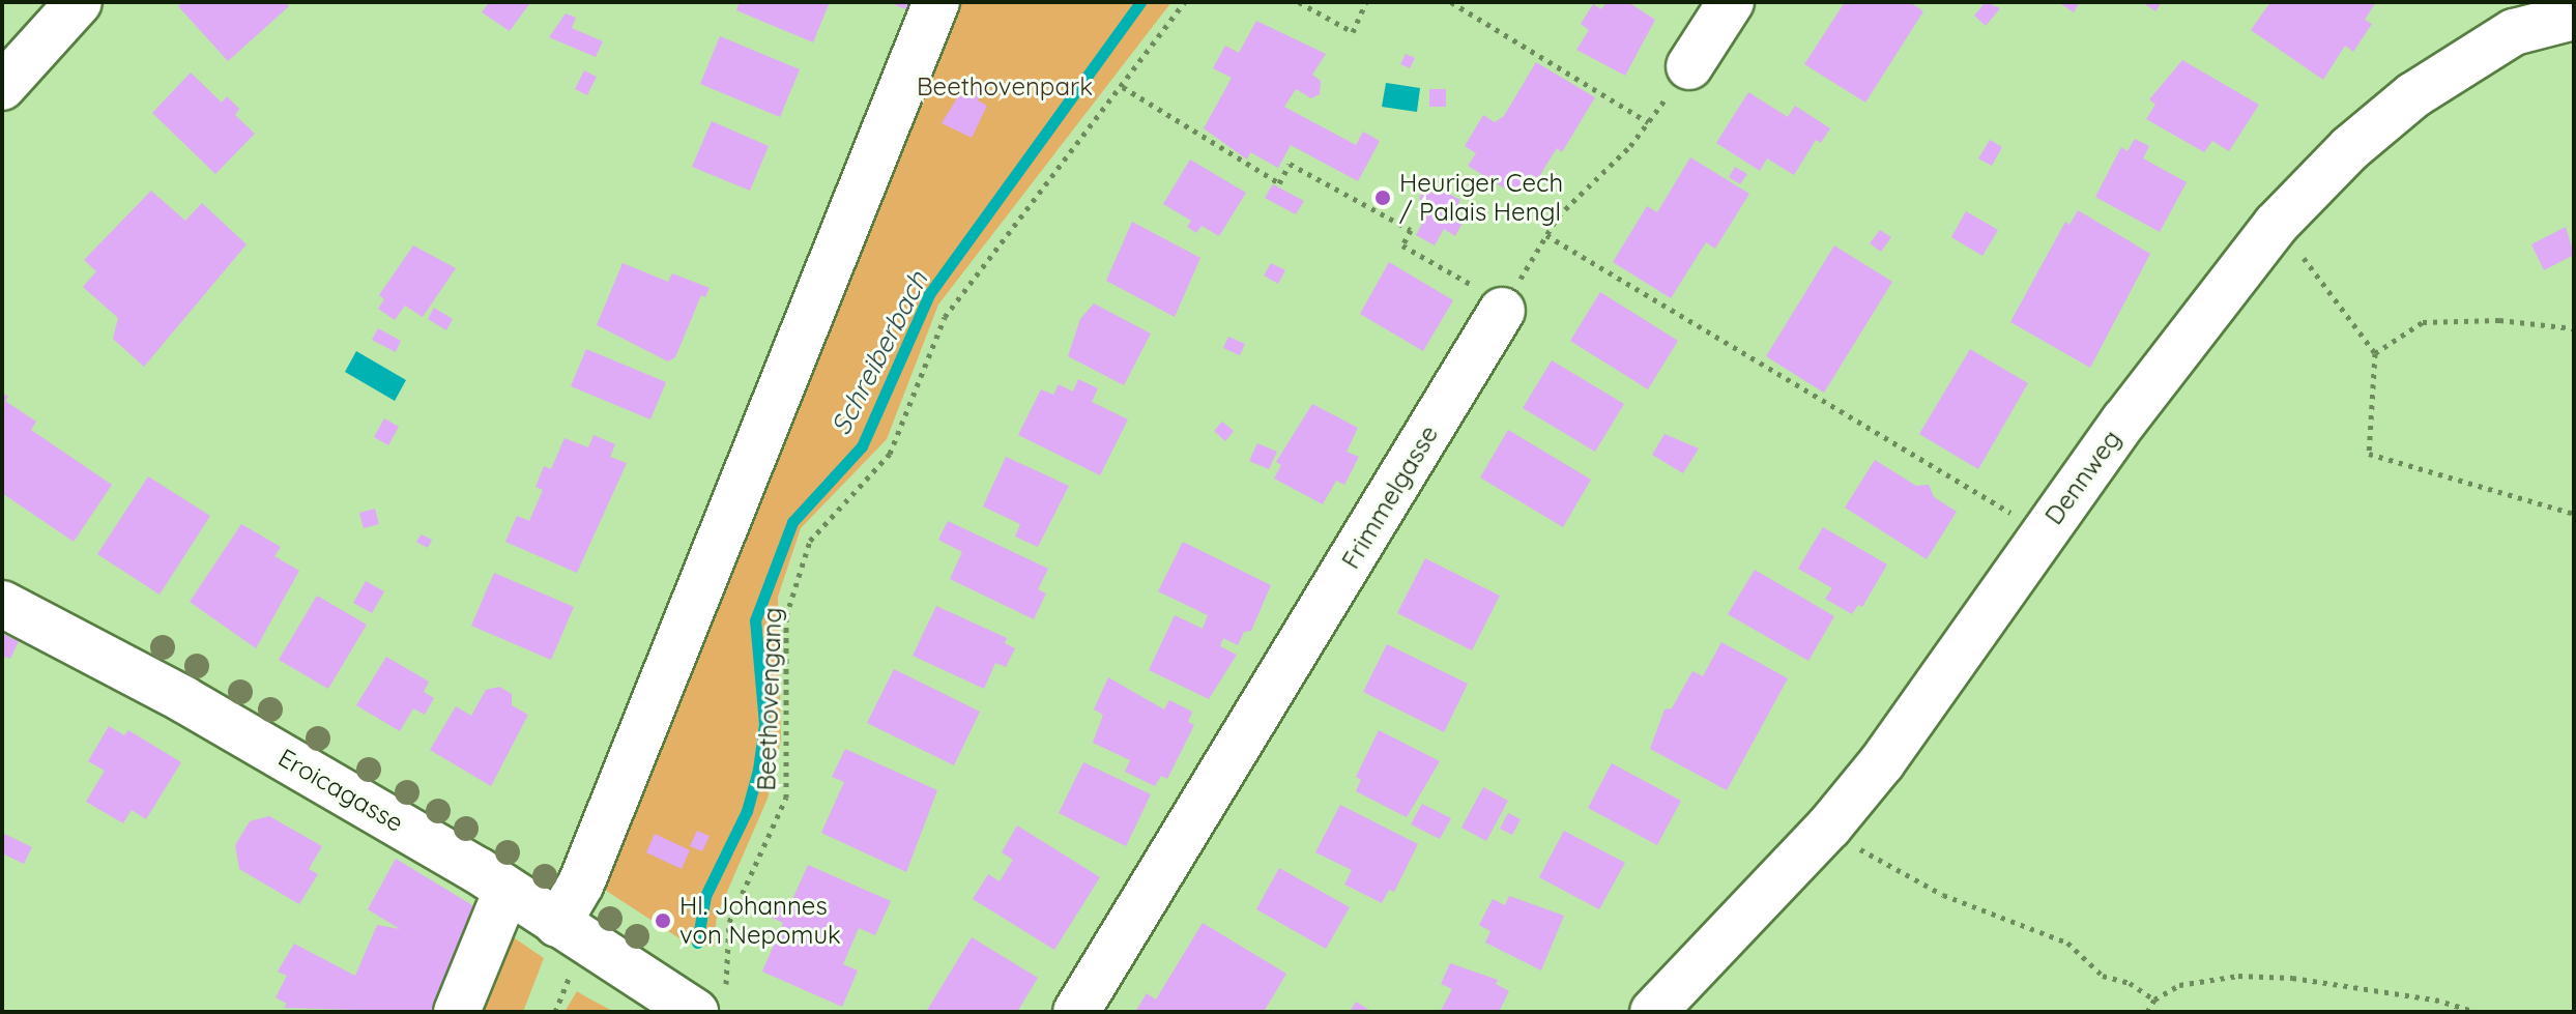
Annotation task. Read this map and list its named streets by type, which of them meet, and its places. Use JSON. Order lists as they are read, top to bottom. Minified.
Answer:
{"streets":{"street":["Dennweg","Frimmelgasse","Eroicagasse"],"path":["Beethovengang"]},"crossings":[["Beethovengang","Eroicagasse"]],"water":["Schreiberbach"],"parks":["Beethovenpark"],"places":["Heuriger Cech / Palais Hengl","Hl. Johannes von Nepomuk"]}
